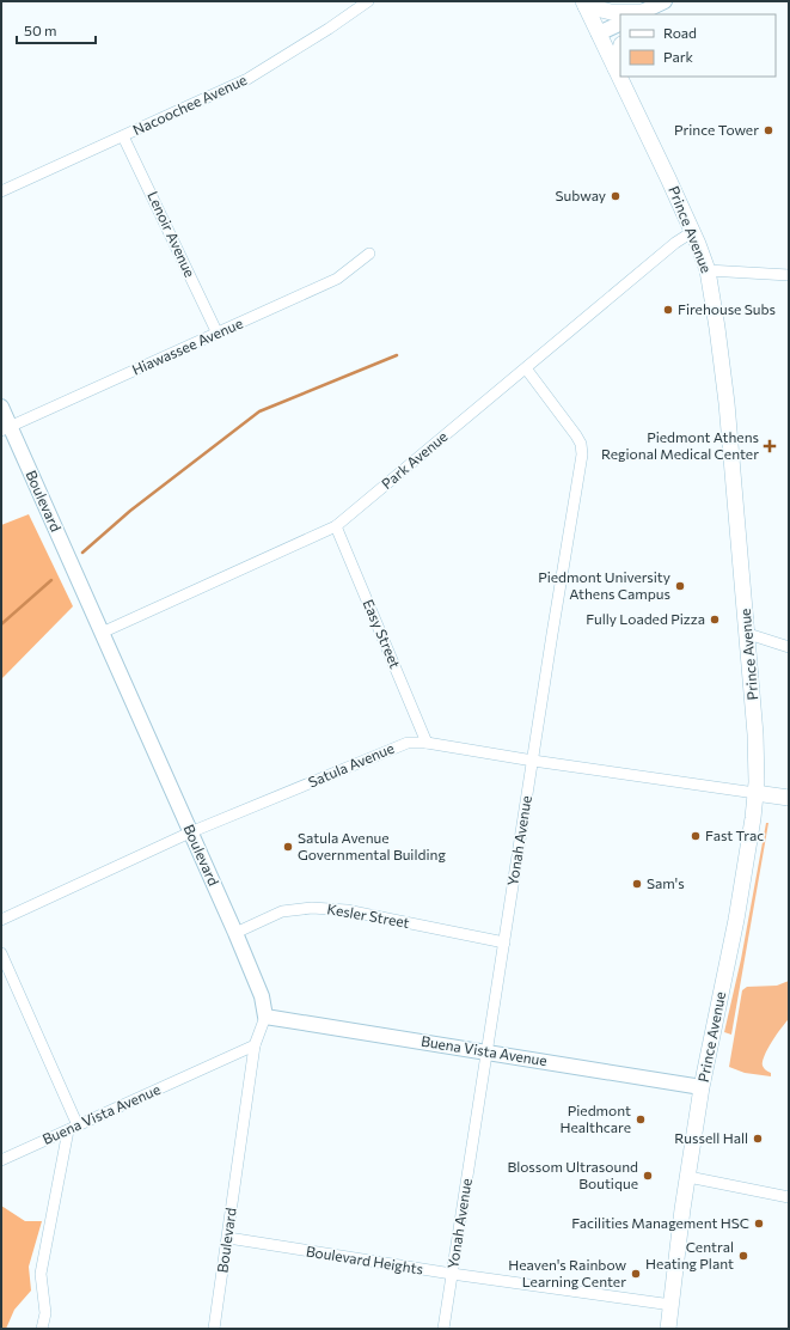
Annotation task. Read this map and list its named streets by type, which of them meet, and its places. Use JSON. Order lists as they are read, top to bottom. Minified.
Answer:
{"streets":{"main road":["Prince Avenue"],"street":["Nacoochee Avenue","Lenoir Avenue","Hiawassee Avenue","Park Avenue","Boulevard","Easy Street","Satula Avenue","Yonah Avenue","Kesler Street","Buena Vista Avenue","Boulevard Heights"]},"crossings":[["Nacoochee Avenue","Lenoir Avenue"],["Prince Avenue","Park Avenue"],["Prince Avenue","Satula Avenue"],["Prince Avenue","Buena Vista Avenue"],["Prince Avenue","Boulevard Heights"],["Lenoir Avenue","Hiawassee Avenue"],["Hiawassee Avenue","Boulevard"],["Park Avenue","Boulevard"],["Park Avenue","Easy Street"],["Park Avenue","Yonah Avenue"],["Boulevard","Satula Avenue"],["Boulevard","Kesler Street"],["Boulevard","Buena Vista Avenue"],["Boulevard","Boulevard Heights"],["Easy Street","Satula Avenue"],["Satula Avenue","Yonah Avenue"],["Yonah Avenue","Kesler Street"],["Yonah Avenue","Buena Vista Avenue"],["Yonah Avenue","Boulevard Heights"]],"places":{"other":["Prince Tower","Subway","Firehouse Subs","Piedmont University Athens Campus","Fully Loaded Pizza","Fast Trac","Satula Avenue Governmental Building","Sam's","Piedmont Healthcare","Russell Hall","Blossom Ultrasound Boutique","Facilities Management HSC","Central Heating Plant","Heaven's Rainbow Learning Center"],"health":["Piedmont Athens Regional Medical Center"]},"legend":["Road","Park"],"scale_bar":"50 m"}
